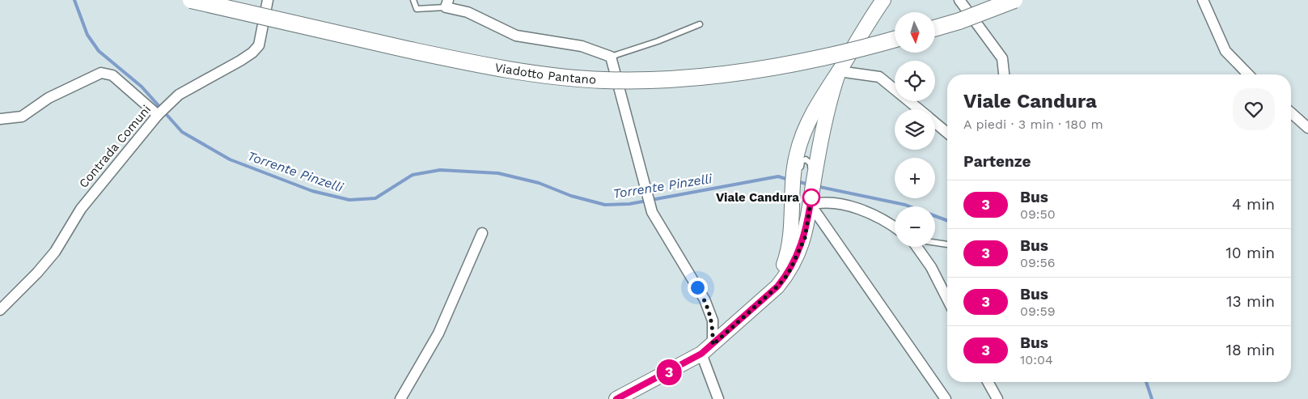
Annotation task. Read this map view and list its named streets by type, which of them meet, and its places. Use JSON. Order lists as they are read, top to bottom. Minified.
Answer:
{"streets":{"main road":["Viadotto Pantano"],"street":["Contrada Comuni"]},"water":["Torrente Pinzelli"],"places":["Viale Candura"],"lines":["bus line 3"],"north":"bottom","page":{"on_map":"3","map_buttons":["+","−"],"heading":[["Viale Candura","A piedi · 3 min · 180 m"],"Partenze"],"list":[{"mark":"3","name":"Bus","note":"09:50","value":"4 min"},{"mark":"3","name":"Bus","note":"09:56","value":"10 min"},{"mark":"3","name":"Bus","note":"09:59","value":"13 min"},{"mark":"3","name":"Bus","note":"10:04","value":"18 min"}]}}
